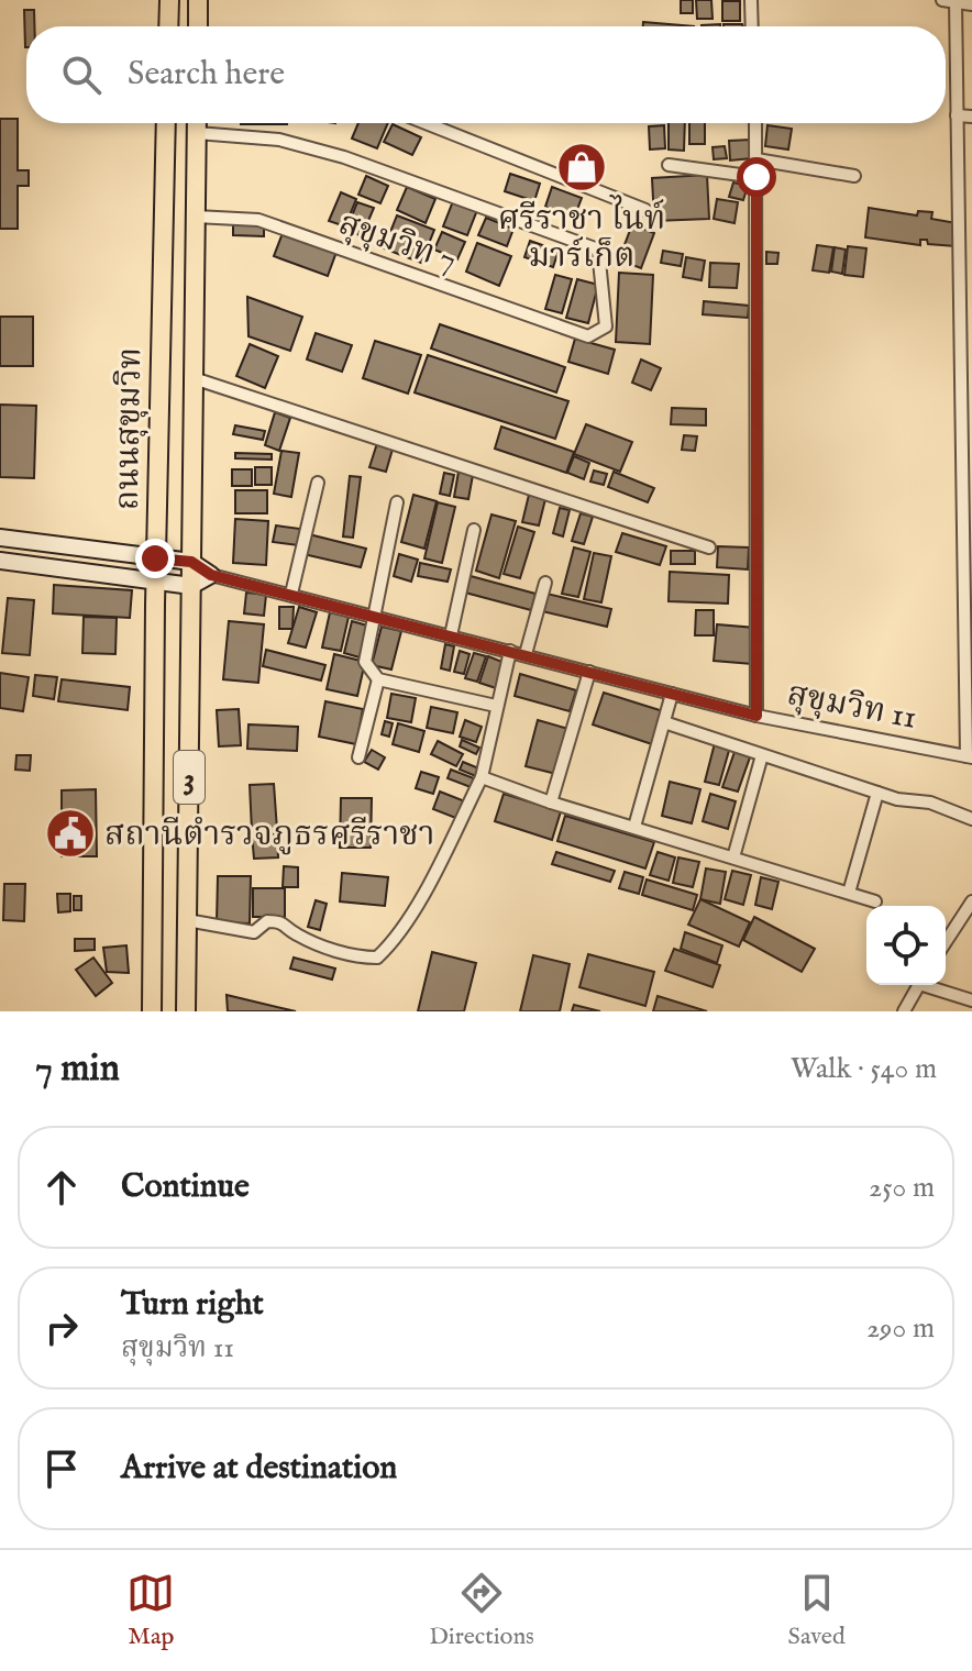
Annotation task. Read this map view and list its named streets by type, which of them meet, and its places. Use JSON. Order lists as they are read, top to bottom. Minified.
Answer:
{"streets":{"highway":["ถนนสุขุมวิท","3"],"main road":["สุขุมวิท 11"],"street":["สุขุมวิท 7"]},"crossings":[["สุขุมวิท 7","ถนนสุขุมวิท"],["ถนนสุขุมวิท","สุขุมวิท 11"]],"places":{"shop":["ศรีราชา ไนท์ มาร์เก็ต"],"public building":["สถานีตำรวจภูธรศรีราชา"]},"page":{"search":"Search here","heading":["7 min","Walk · 540 m"],"list":[["Continue","250 m"],["Turn right","สุขุมวิท 11","290 m"],"Arrive at destination"],"nav":["Map","Directions","Saved"]}}
